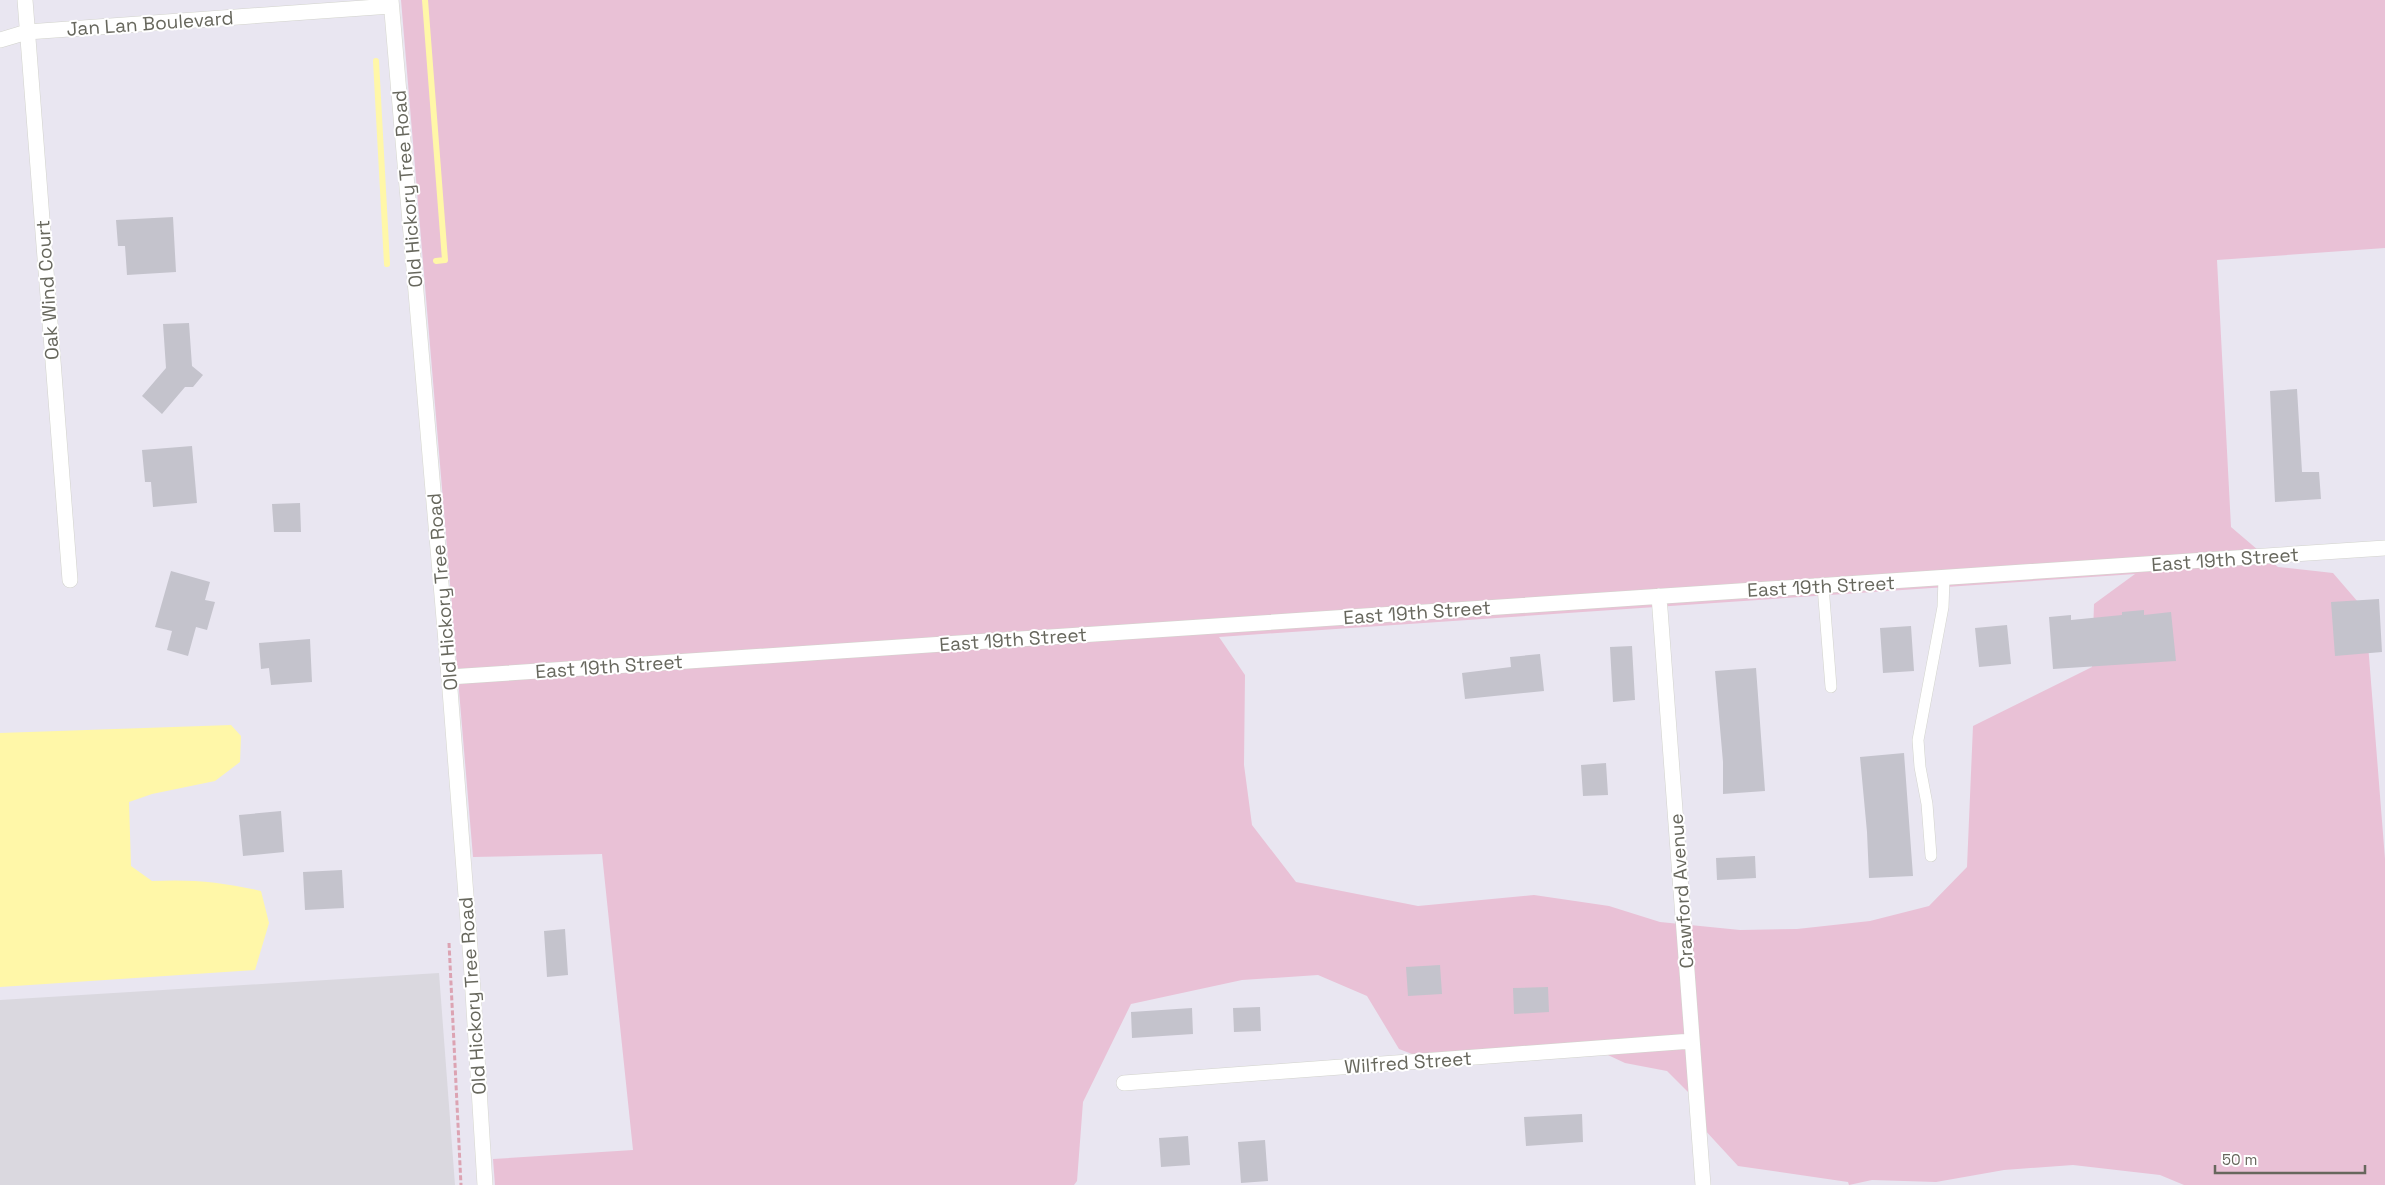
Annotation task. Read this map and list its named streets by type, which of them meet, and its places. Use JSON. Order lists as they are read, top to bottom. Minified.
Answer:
{"streets":{"street":["Jan Lan Boulevard","Old Hickory Tree Road","Oak Wind Court","East 19th Street","Crawford Avenue","Wilfred Street"]},"crossings":[["Jan Lan Boulevard","Old Hickory Tree Road"],["Jan Lan Boulevard","Oak Wind Court"],["Old Hickory Tree Road","East 19th Street"],["East 19th Street","Crawford Avenue"],["Crawford Avenue","Wilfred Street"]],"scale_bar":"50 m"}
